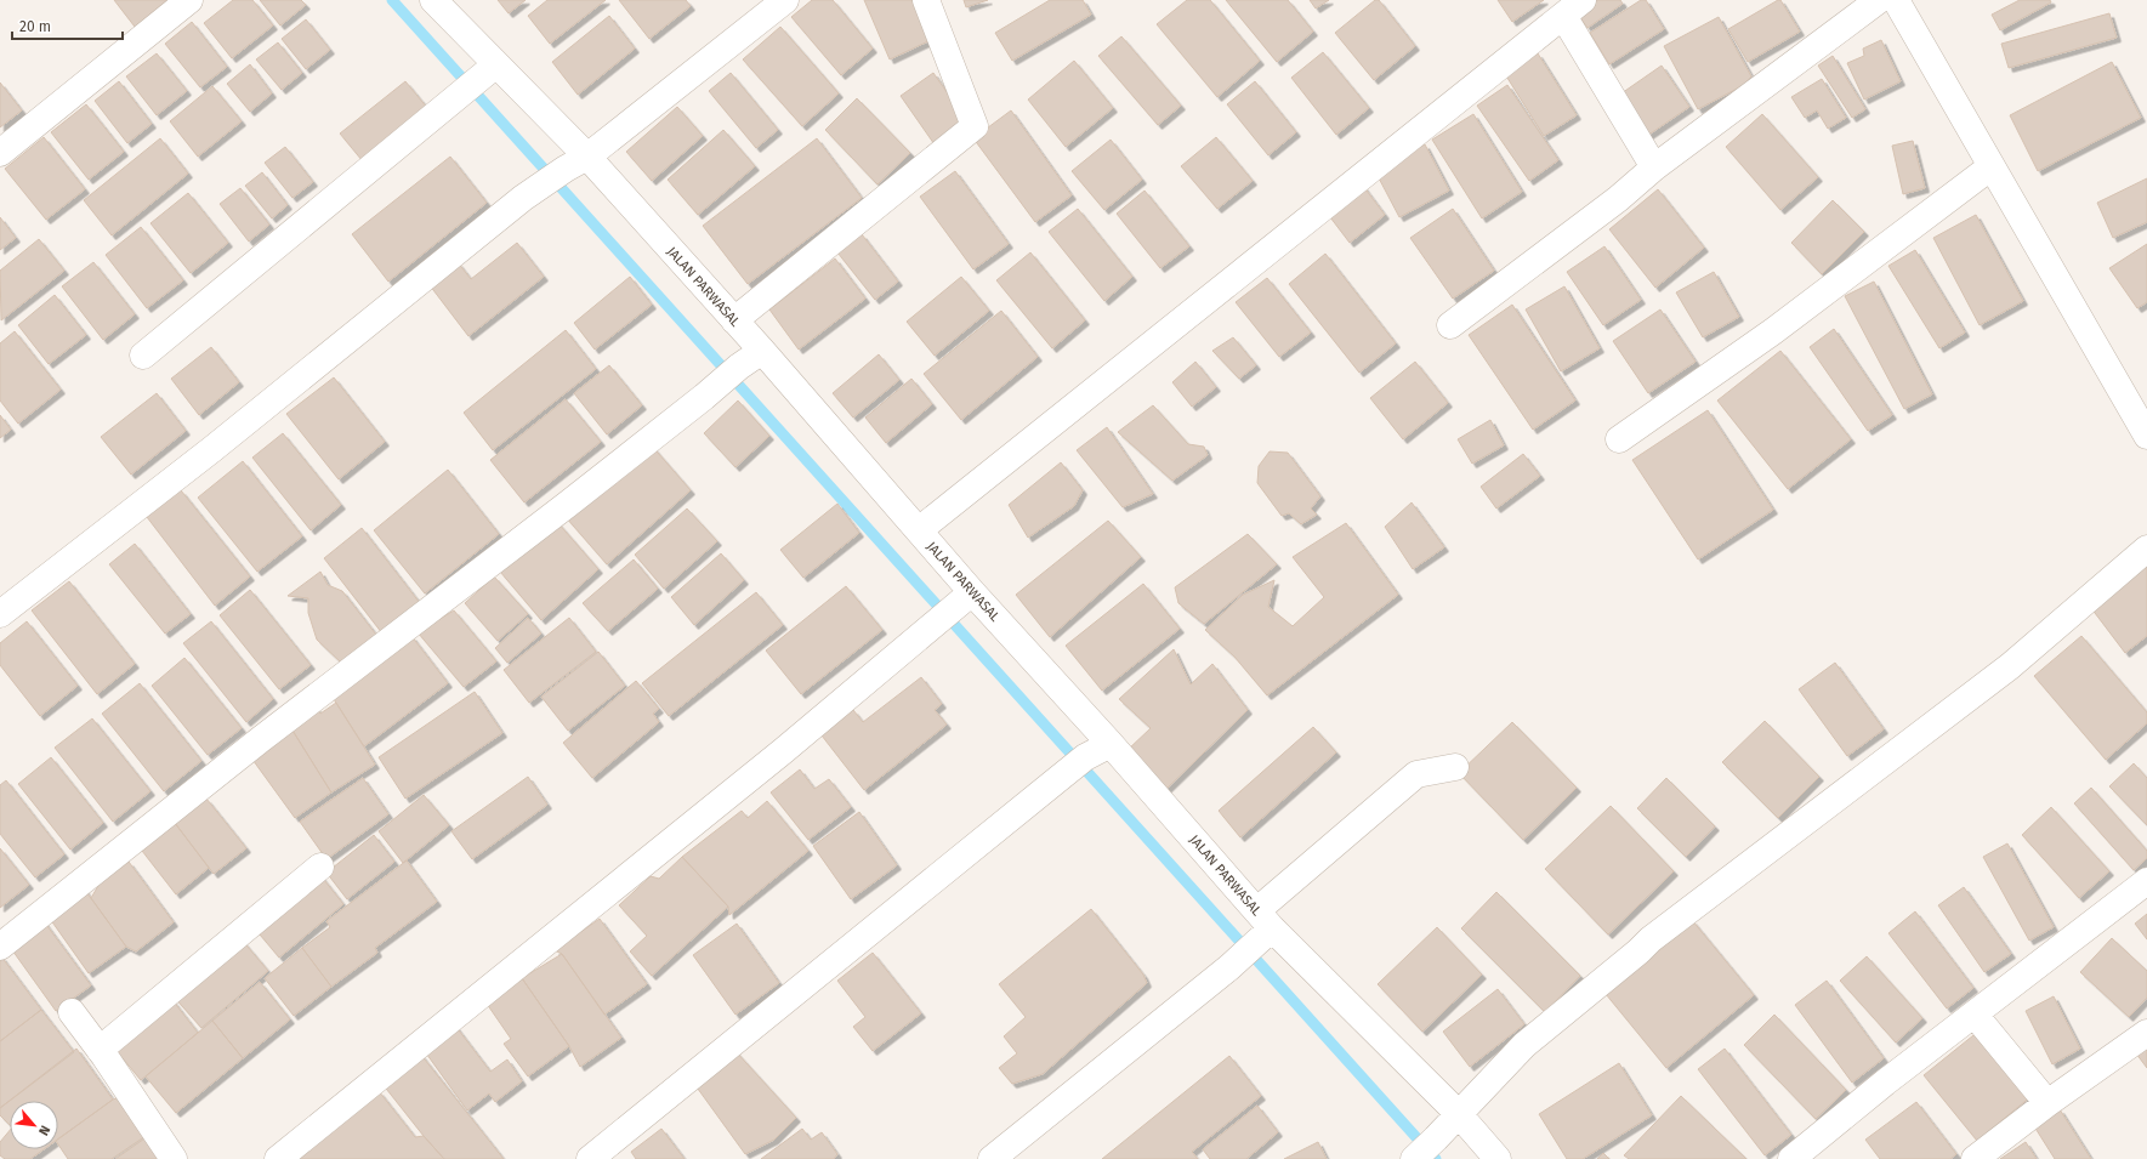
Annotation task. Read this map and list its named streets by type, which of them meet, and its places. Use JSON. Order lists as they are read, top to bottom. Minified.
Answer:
{"streets":{"street":["JALAN PARWASAL"]},"scale_bar":"20 m","north":"bottom right"}
